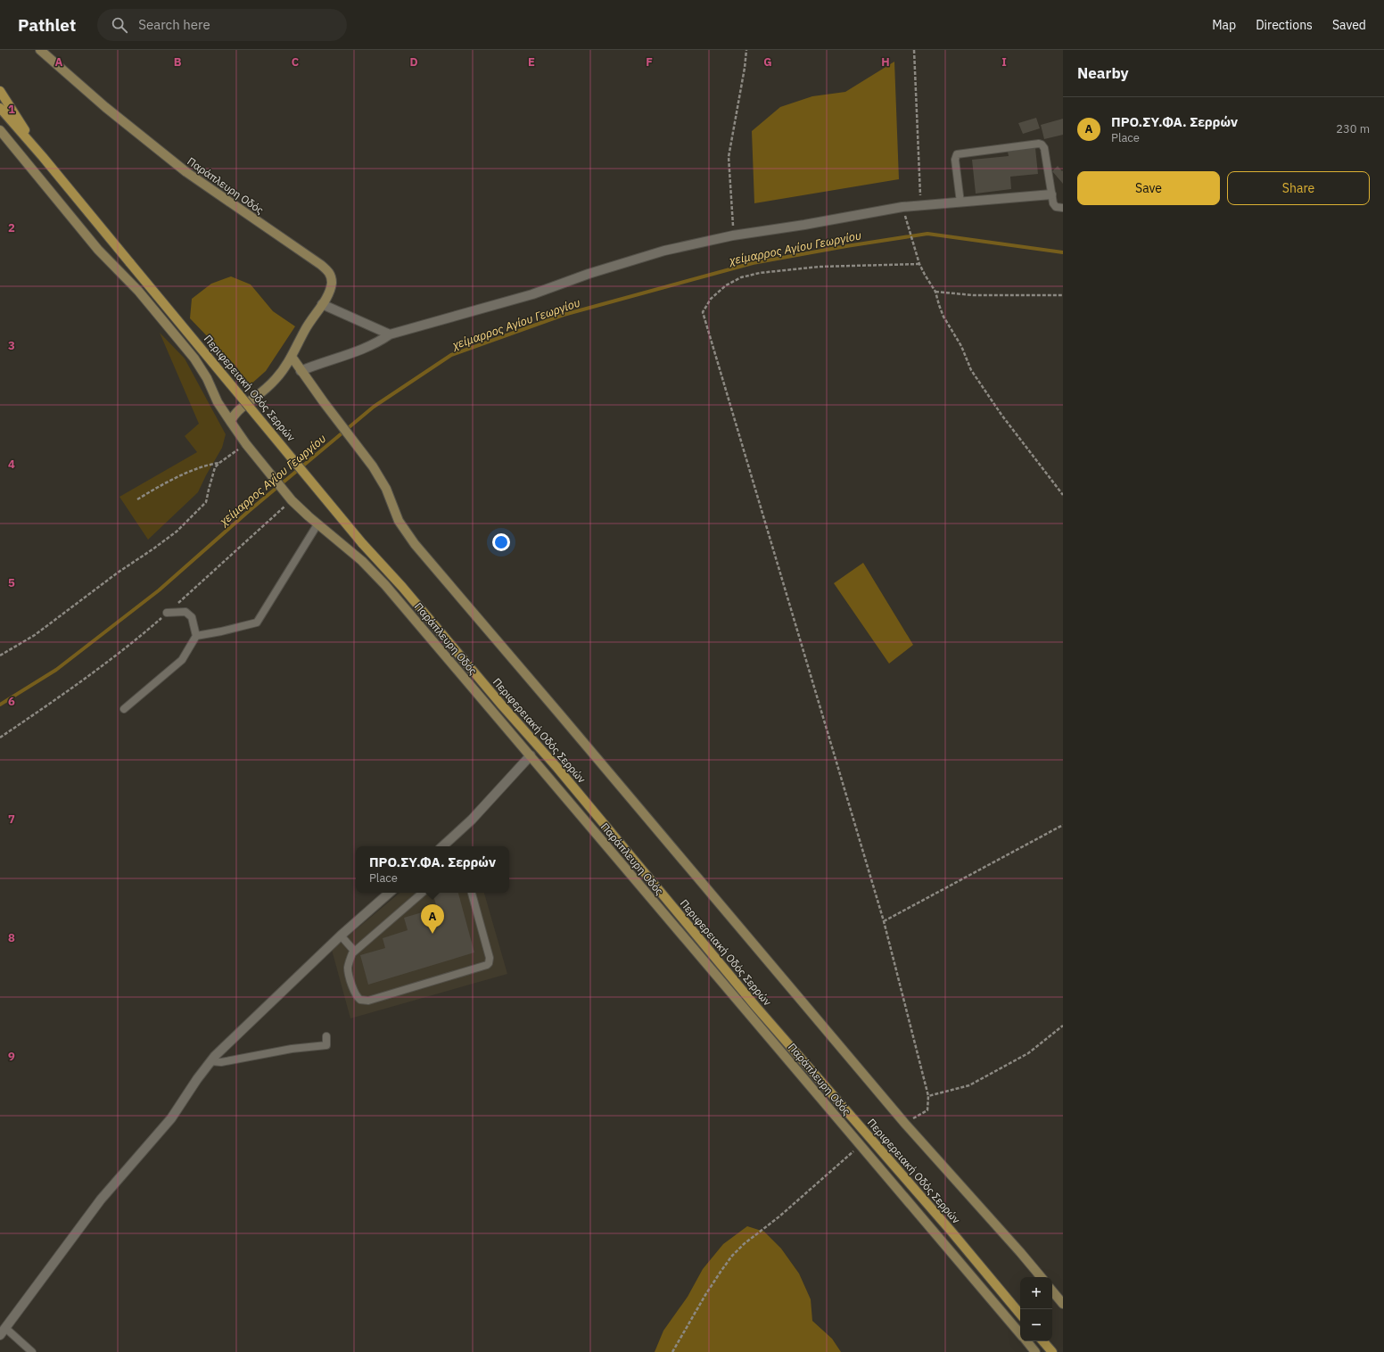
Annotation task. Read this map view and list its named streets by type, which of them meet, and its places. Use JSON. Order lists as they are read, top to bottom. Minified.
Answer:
{"streets":{"main road":["Περιφερειακή Οδός Σερρών"],"street":["Παράπλευρη Οδός"]},"water":["χείμαρρος Αγίου Γεωργίου"],"page":{"header":"Pathlet","search":"Search here","nav":["Map","Directions","Saved"],"heading":"Nearby","list":[{"mark":"A","name":"ΠΡΟ.ΣΥ.ΦΑ. Σερρών","note":"Place","value":"230 m"}],"buttons":["Save","Share"],"popup":["ΠΡΟ.ΣΥ.ΦΑ. Σερρών","Place"],"pins":"A","map_buttons":["+","−"]},"grid":{"columns":["A","B","C","D","E","F","G","H","I"],"rows":["1","2","3","4","5","6","7","8","9"]}}
